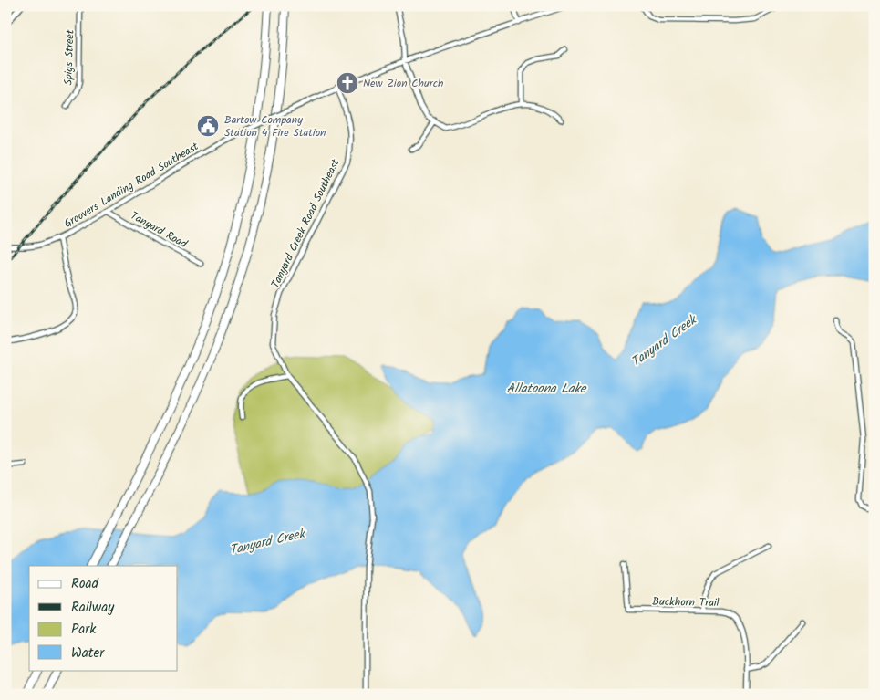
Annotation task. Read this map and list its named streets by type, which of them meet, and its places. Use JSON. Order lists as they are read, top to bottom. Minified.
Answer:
{"streets":{"street":["Spigs Street","Groovers Landing Road Southeast","Tanyard Creek Road Southeast","Tanyard Road","Buckhorn Trail"]},"crossings":[["Groovers Landing Road Southeast","Tanyard Creek Road Southeast"],["Groovers Landing Road Southeast","Tanyard Road"]],"water":["Tanyard Creek","Allatoona Lake"],"places":{"church":["New Zion Church"],"public building":["Bartow Company Station 4 Fire Station"]},"legend":["Road","Railway","Park","Water"]}
